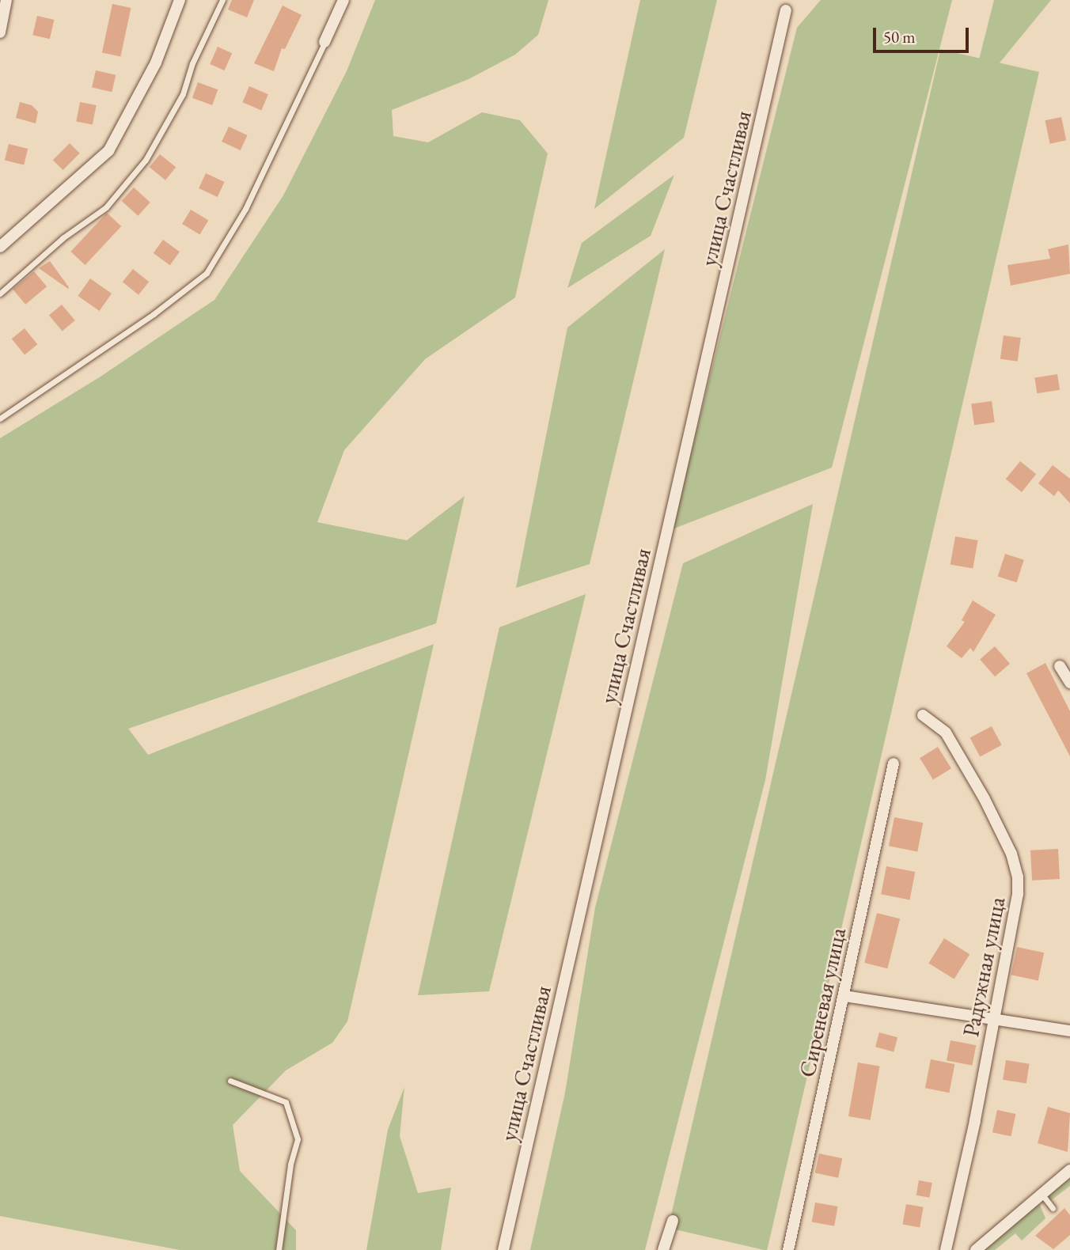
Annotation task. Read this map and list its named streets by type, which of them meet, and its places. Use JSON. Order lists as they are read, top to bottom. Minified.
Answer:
{"streets":{"street":["улица Счастливая","Радужная улица","Сиреневая улица"]},"scale_bar":"50 m"}
